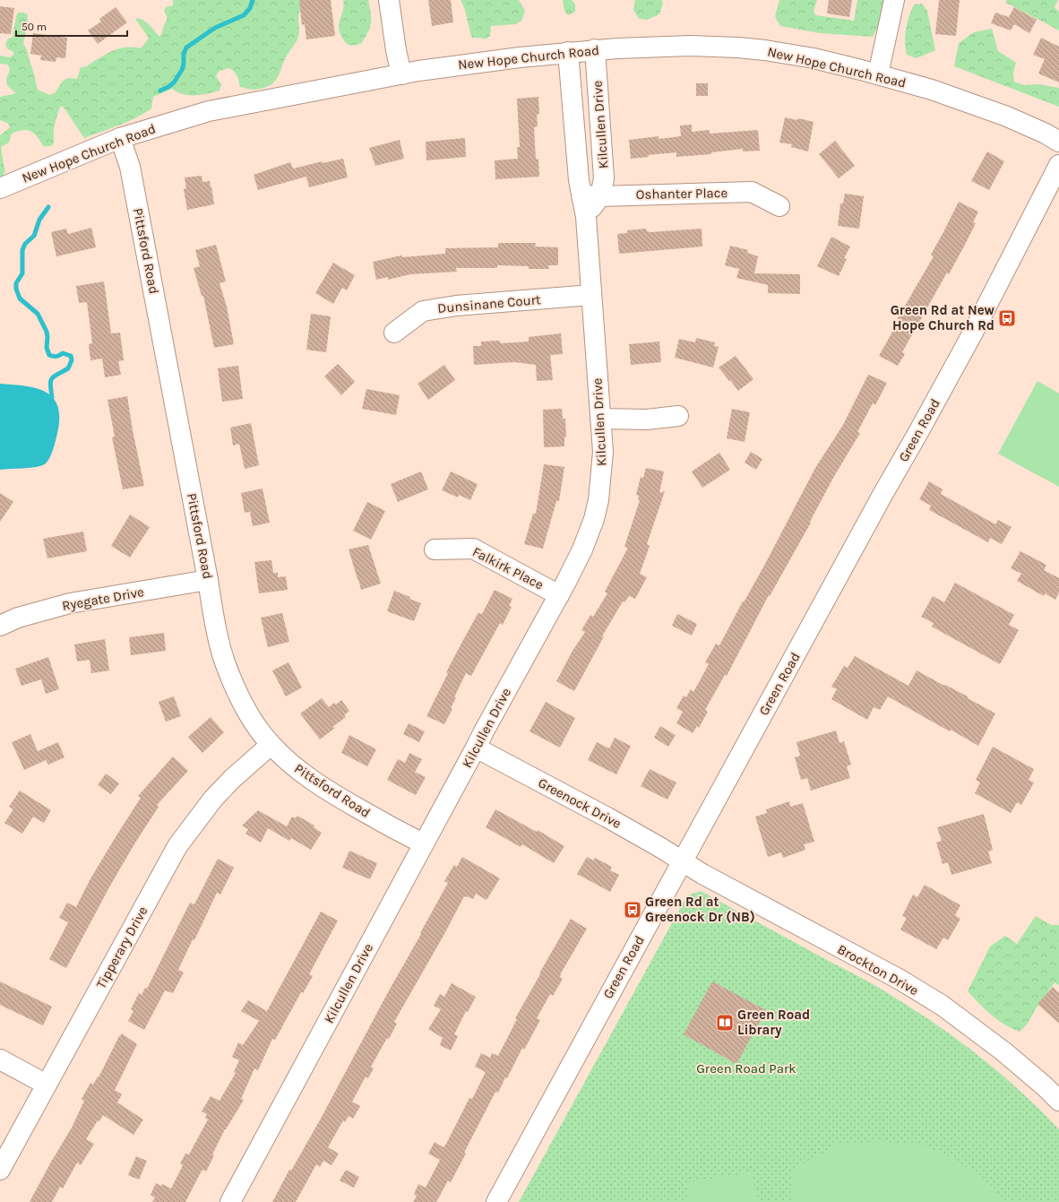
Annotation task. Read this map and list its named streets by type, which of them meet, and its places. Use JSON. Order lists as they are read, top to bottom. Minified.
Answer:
{"streets":{"street":["New Hope Church Road","Kilcullen Drive","Oshanter Place","Pittsford Road","Dunsinane Court","Green Road","Falkirk Place","Ryegate Drive","Greenock Drive","Tipperary Drive","Brockton Drive"]},"crossings":[["New Hope Church Road","Kilcullen Drive"],["New Hope Church Road","Pittsford Road"],["Kilcullen Drive","Oshanter Place"],["Kilcullen Drive","Pittsford Road"],["Kilcullen Drive","Dunsinane Court"],["Kilcullen Drive","Falkirk Place"],["Kilcullen Drive","Greenock Drive"],["Pittsford Road","Ryegate Drive"],["Pittsford Road","Tipperary Drive"],["Green Road","Greenock Drive"],["Green Road","Brockton Drive"],["Greenock Drive","Brockton Drive"]],"parks":["Green Road Park"],"places":{"bus stop":["Green Rd at New Hope Church Rd","Green Rd at Greenock Dr (NB)"],"library":["Green Road Library"]},"scale_bar":"50 m"}
